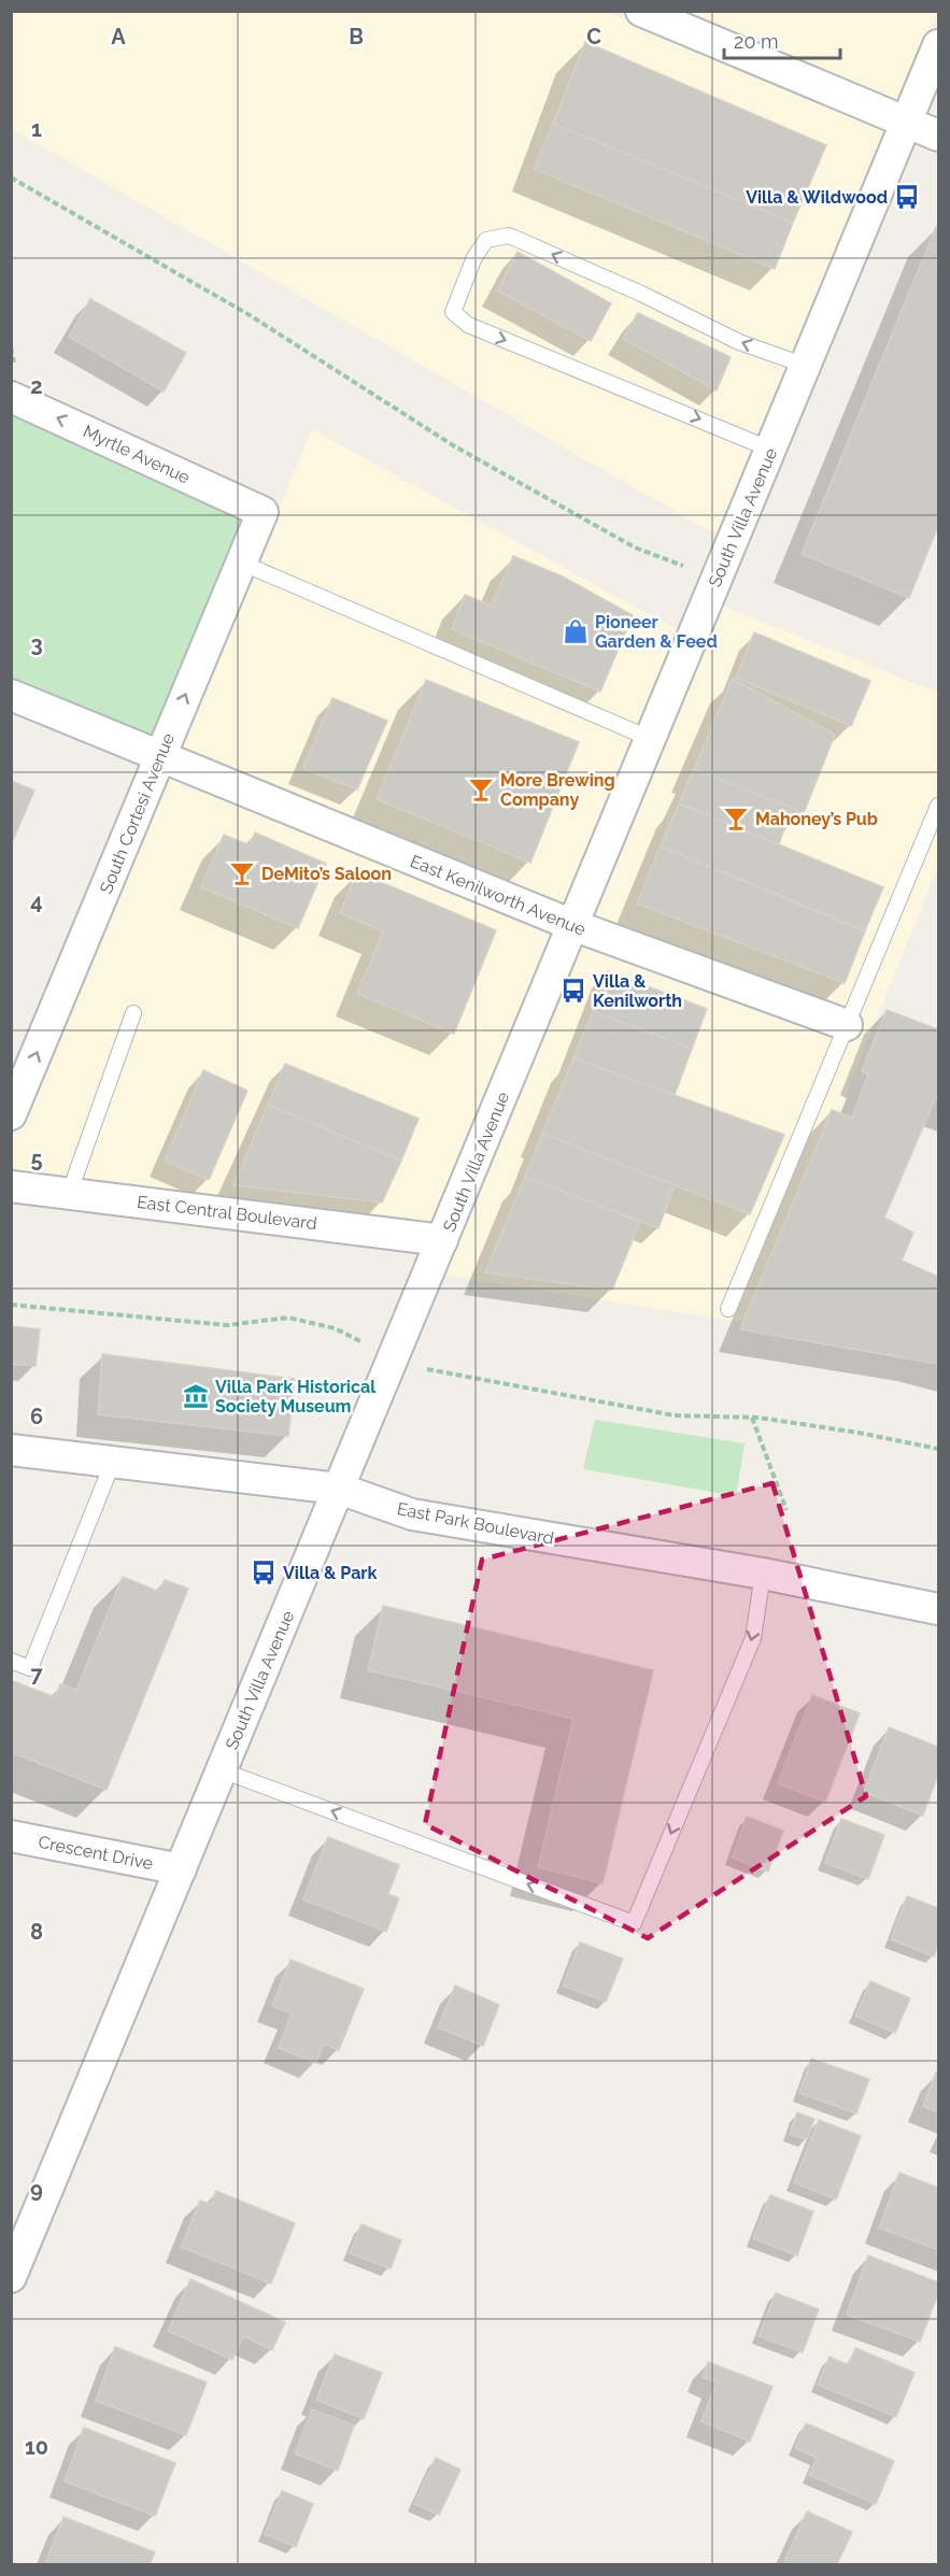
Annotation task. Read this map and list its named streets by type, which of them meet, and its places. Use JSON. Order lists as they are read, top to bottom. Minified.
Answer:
{"streets":{"street":["Myrtle Avenue","South Villa Avenue","South Cortesi Avenue","East Kenilworth Avenue","East Central Boulevard","East Park Boulevard","Crescent Drive"]},"crossings":[["Myrtle Avenue","South Cortesi Avenue"],["South Villa Avenue","East Kenilworth Avenue"],["South Villa Avenue","East Central Boulevard"],["South Villa Avenue","East Park Boulevard"],["South Villa Avenue","Crescent Drive"],["South Cortesi Avenue","East Kenilworth Avenue"]],"one_way":["Myrtle Avenue","South Cortesi Avenue"],"places":{"bus stop":["Villa & Wildwood","Villa & Kenilworth","Villa & Park"],"shop":["Pioneer Garden & Feed"],"bar":["More Brewing Company","Mahoney’s Pub","DeMito’s Saloon"],"museum":["Villa Park Historical Society Museum"]},"scale_bar":"20 m","grid":{"columns":["A","B","C"],"rows":["1","2","3","4","5","6","7","8","9","10"]}}
